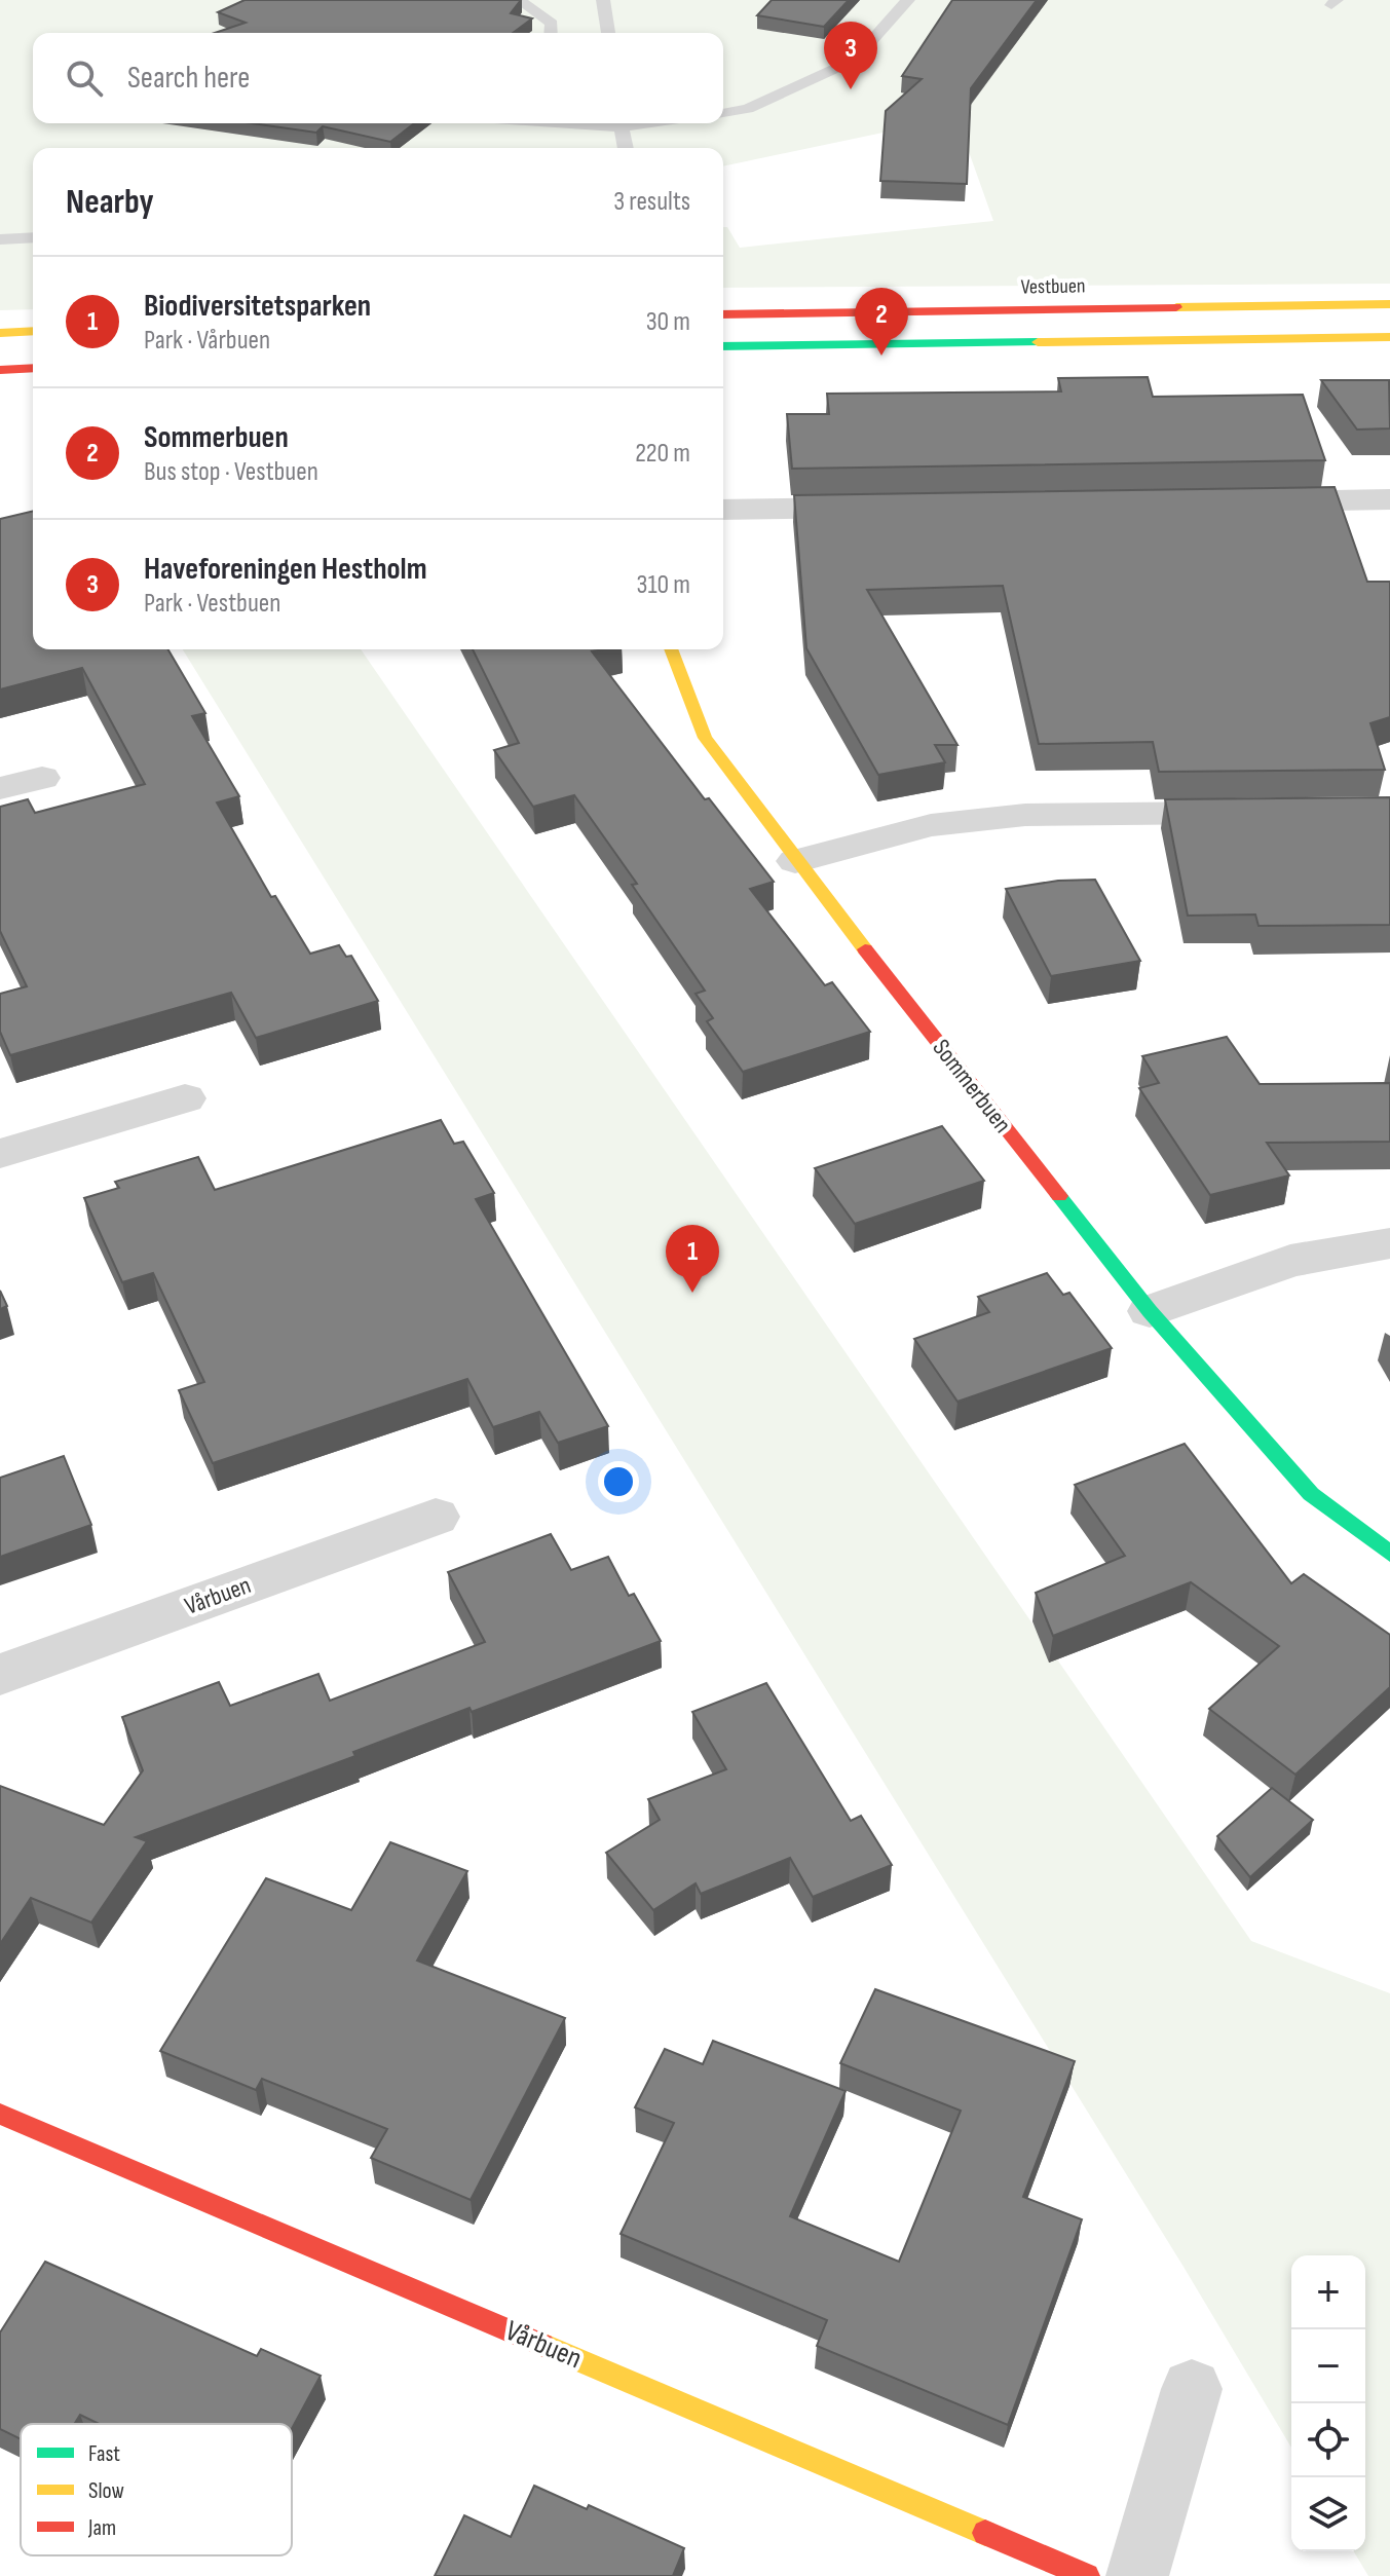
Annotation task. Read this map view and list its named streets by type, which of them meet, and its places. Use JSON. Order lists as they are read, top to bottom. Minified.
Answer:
{"streets":{"street":["Vestbuen","Sommerbuen","Vårbuen"]},"legend":["Fast","Slow","Jam"],"page":{"pins":["3","2","1"],"search":"Search here","heading":["Nearby","3 results"],"list":[{"mark":"1","name":"Biodiversitetsparken","note":"Park · Vårbuen","value":"30 m"},{"mark":"2","name":"Sommerbuen","note":"Bus stop · Vestbuen","value":"220 m"},{"mark":"3","name":"Haveforeningen Hestholm","note":"Park · Vestbuen","value":"310 m"}],"map_buttons":["+","−"]}}
